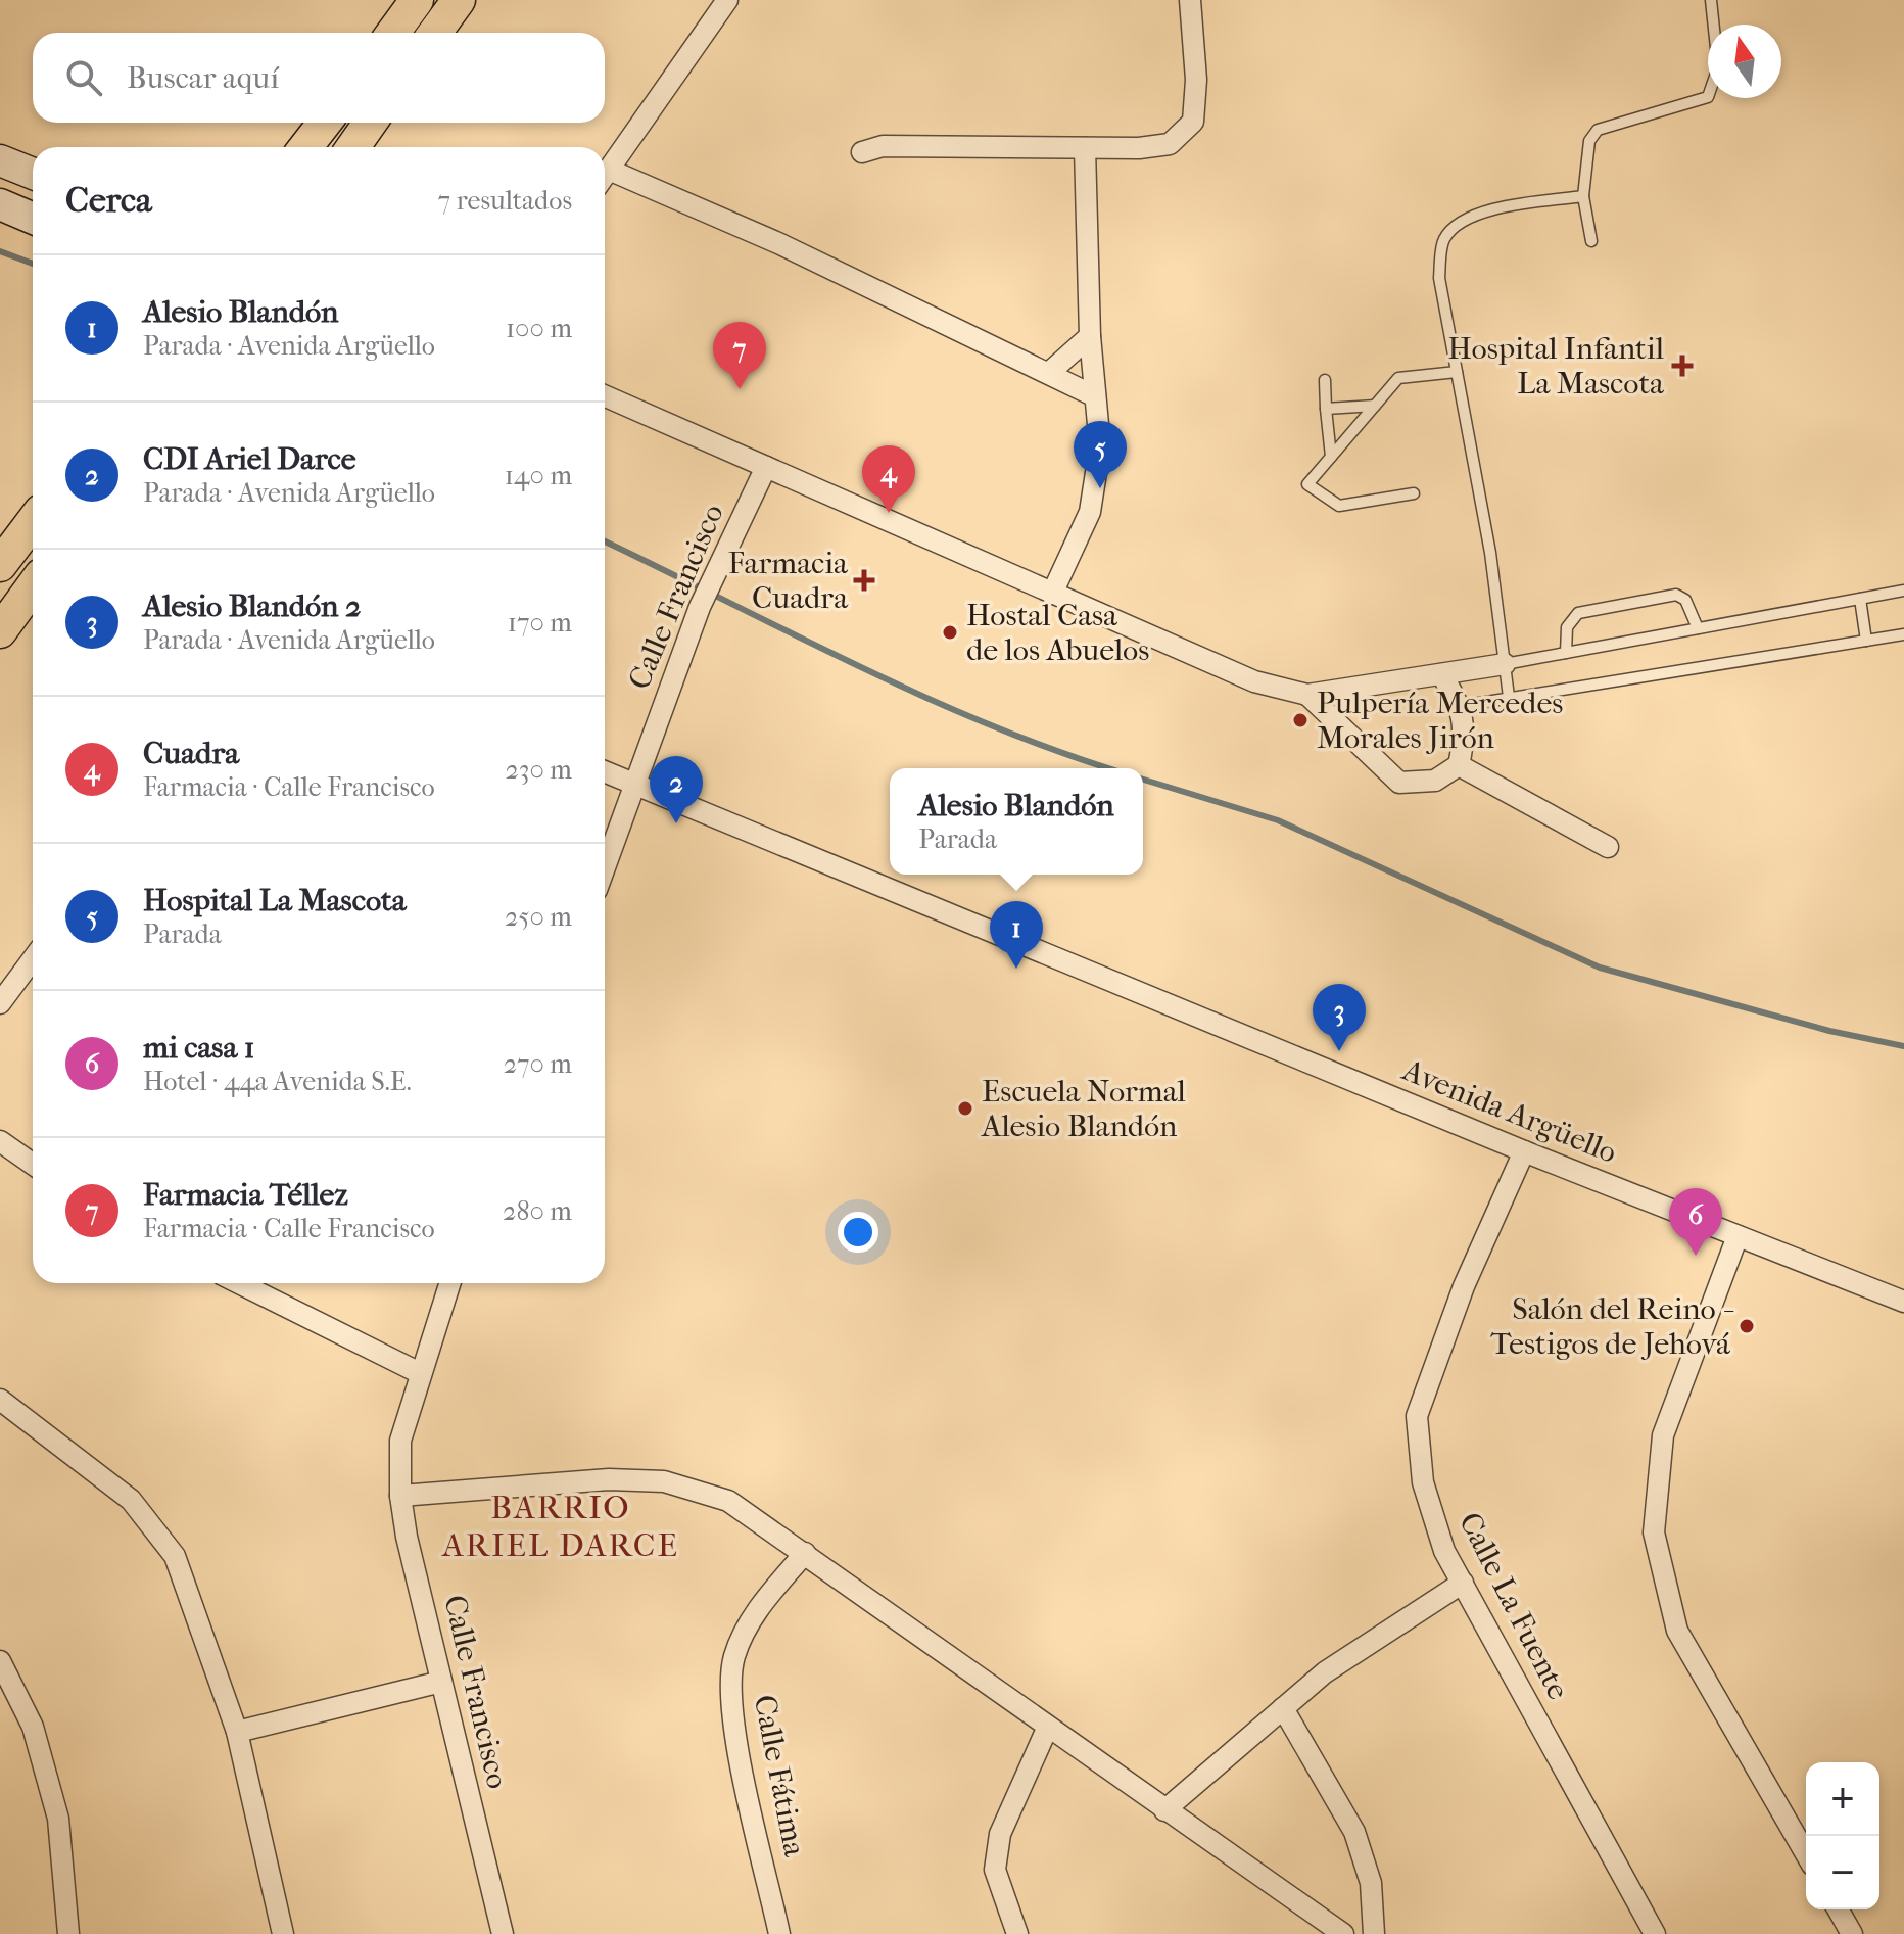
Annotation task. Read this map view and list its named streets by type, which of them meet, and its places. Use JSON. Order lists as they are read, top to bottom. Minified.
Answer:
{"streets":{"street":["Calle Francisco","Avenida Argüello","Calle La Fuente","Calle Fátima"]},"crossings":[["Calle Francisco","Avenida Argüello"],["Avenida Argüello","Calle La Fuente"]],"districts":["BARRIO ARIEL DARCE"],"places":{"health":["Hospital Infantil La Mascota","Farmacia Cuadra"],"other":["Hostal Casa de los Abuelos","Pulpería Mercedes Morales Jirón","Escuela Normal Alesio Blandón","Salón del Reino - Testigos de Jehová"]},"north":"top","page":{"search":"Buscar aquí","heading":["Cerca","7 resultados"],"list":[{"mark":"1","name":"Alesio Blandón","note":"Parada · Avenida Argüello","value":"100 m"},{"mark":"2","name":"CDI Ariel Darce","note":"Parada · Avenida Argüello","value":"140 m"},{"mark":"3","name":"Alesio Blandón 2","note":"Parada · Avenida Argüello","value":"170 m"},{"mark":"4","name":"Cuadra","note":"Farmacia · Calle Francisco","value":"230 m"},{"mark":"5","name":"Hospital La Mascota","note":"Parada","value":"250 m"},{"mark":"6","name":"mi casa 1","note":"Hotel · 44a Avenida S.E.","value":"270 m"},{"mark":"7","name":"Farmacia Téllez","note":"Farmacia · Calle Francisco","value":"280 m"}],"pins":["7","5","4","2","1","3","6"],"popup":["Alesio Blandón","Parada"],"map_buttons":["+","−"]}}
